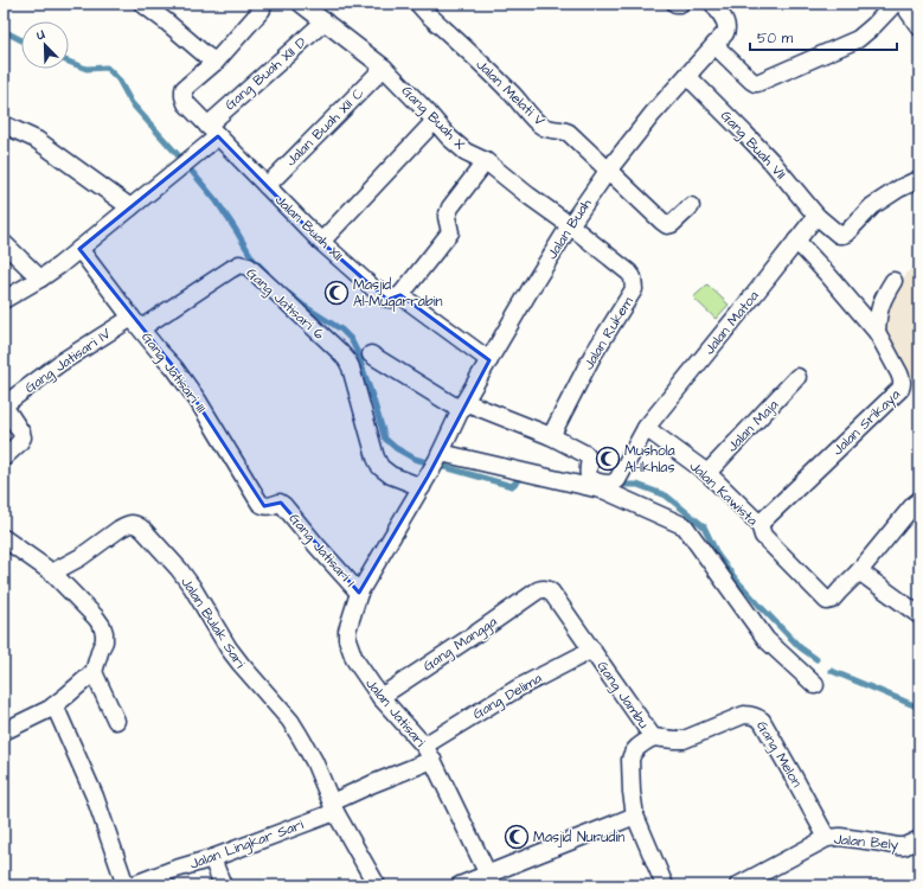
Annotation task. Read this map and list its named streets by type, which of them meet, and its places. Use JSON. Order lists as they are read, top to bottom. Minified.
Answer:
{"streets":{"street":["Gang Buah XII D","Jalan Melati V","Gang Buah X","Jalan Buah XII C","Gang Buah VII","Jalan Buah XII","Jalan Buah","Gang Jatisari 6","Jalan Matoa","Jalan Rukem","Gang Jatisari IV","Gang Jatisari III","Jalan Srikaya","Jalan Maja","Jalan Kawista","Gang Jatisari I","Jalan Bulak Sari","Gang Mangga","Gang Jambu","Gang Delima","Jalan Jatisari","Gang Melon","Jalan Bely","Jalan Lingkar Sari"]},"crossings":[["Gang Buah XII D","Gang Buah X"],["Gang Buah XII D","Jalan Buah XII"],["Jalan Melati V","Jalan Buah"],["Gang Buah X","Jalan Buah XII C"],["Gang Buah X","Jalan Buah"],["Gang Buah X","Jalan Rukem"],["Jalan Buah XII C","Jalan Buah XII"],["Gang Buah VII","Jalan Buah"],["Gang Buah VII","Jalan Matoa"],["Jalan Buah","Gang Jatisari 6"],["Jalan Buah","Jalan Rukem"],["Jalan Buah","Jalan Jatisari"],["Gang Jatisari 6","Gang Jatisari IV"],["Gang Jatisari 6","Gang Jatisari III"],["Gang Jatisari 6","Jalan Jatisari"],["Jalan Matoa","Jalan Srikaya"],["Jalan Matoa","Jalan Kawista"],["Gang Jatisari IV","Gang Jatisari III"],["Gang Jatisari III","Gang Jatisari I"],["Jalan Srikaya","Jalan Kawista"],["Jalan Maja","Jalan Kawista"],["Gang Jatisari I","Jalan Jatisari"],["Jalan Bulak Sari","Jalan Lingkar Sari"],["Gang Mangga","Gang Jambu"],["Gang Mangga","Jalan Jatisari"],["Gang Jambu","Gang Delima"],["Gang Jambu","Gang Melon"],["Gang Delima","Jalan Jatisari"],["Jalan Jatisari","Jalan Lingkar Sari"],["Gang Melon","Jalan Bely"]],"places":{"mosque":["Masjid Al-Muqarrabin","Mushola Al-Ikhlas","Masjid Nurudin"]},"scale_bar":"50 m","north":"top left"}
